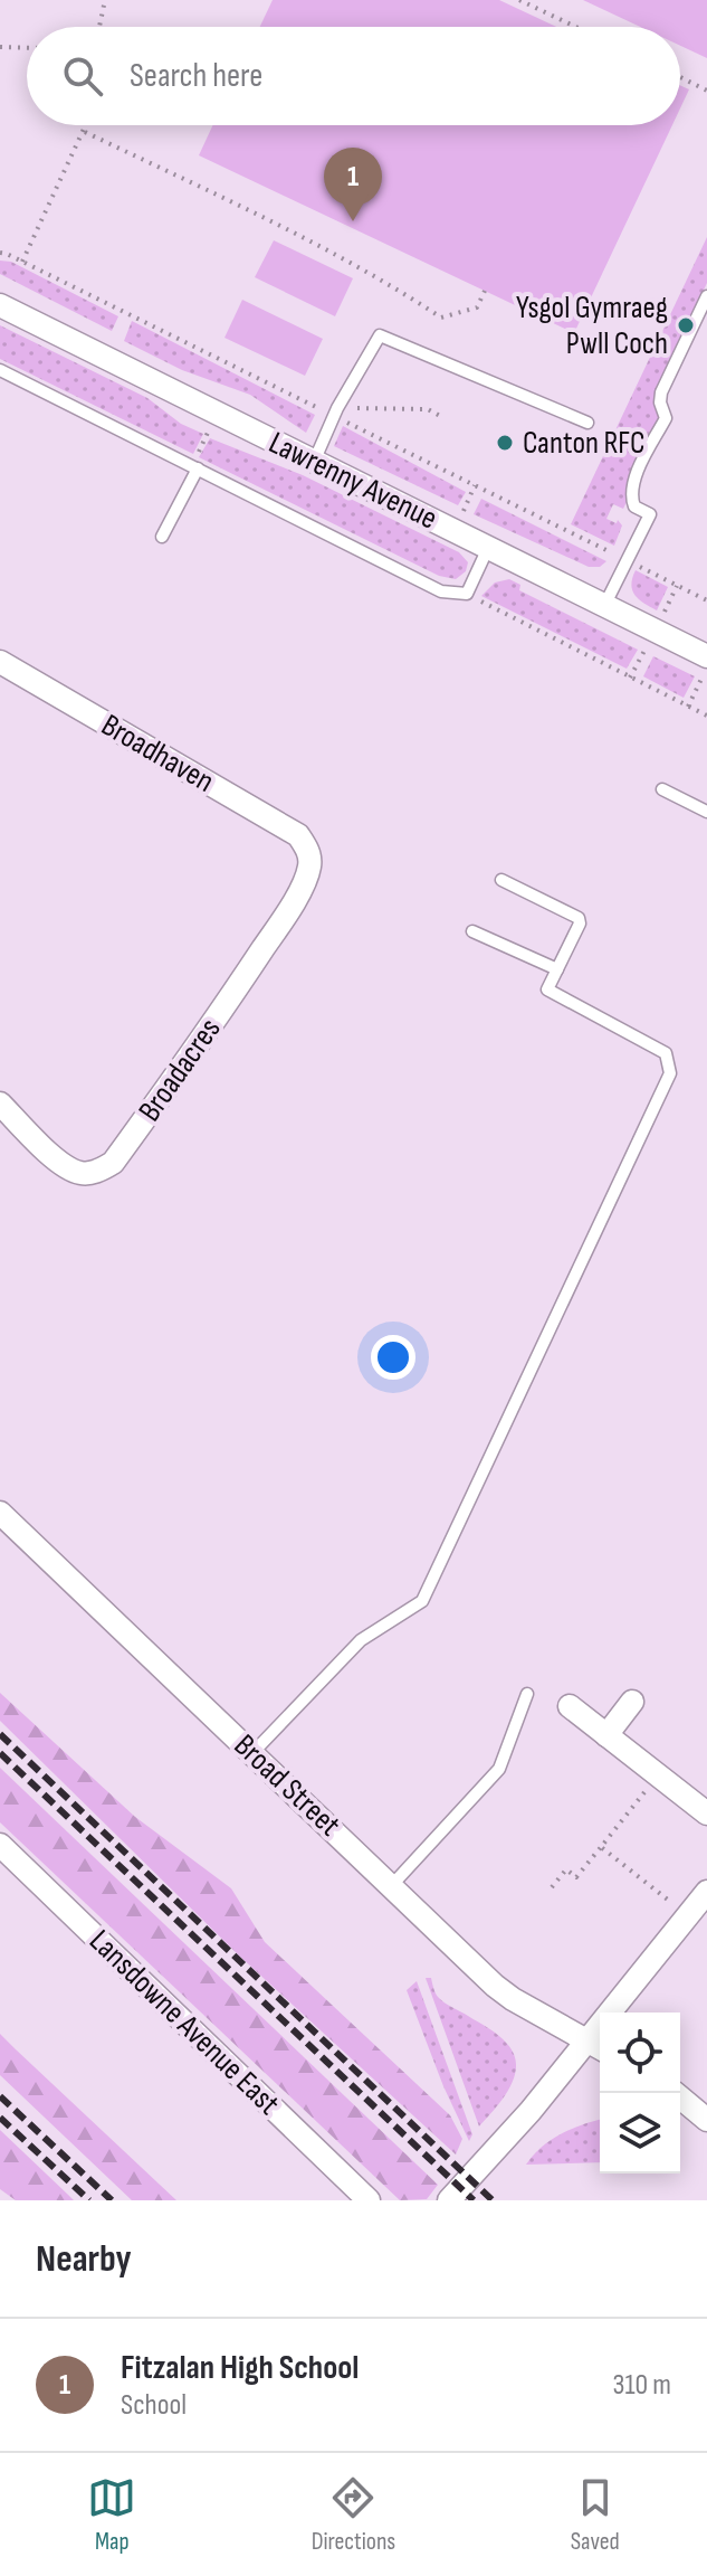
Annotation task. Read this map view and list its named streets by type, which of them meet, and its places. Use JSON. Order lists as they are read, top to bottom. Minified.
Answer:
{"streets":{"street":["Lawrenny Avenue","Broadhaven","Broadacres","Broad Street","Lansdowne Avenue East"]},"crossings":[["Broadhaven","Broadacres"]],"places":["Ysgol Gymraeg Pwll Coch","Canton RFC"],"page":{"search":"Search here","pins":"1","heading":"Nearby","list":[{"mark":"1","name":"Fitzalan High School","note":"School","value":"310 m"}],"nav":["Map","Directions","Saved"]}}
